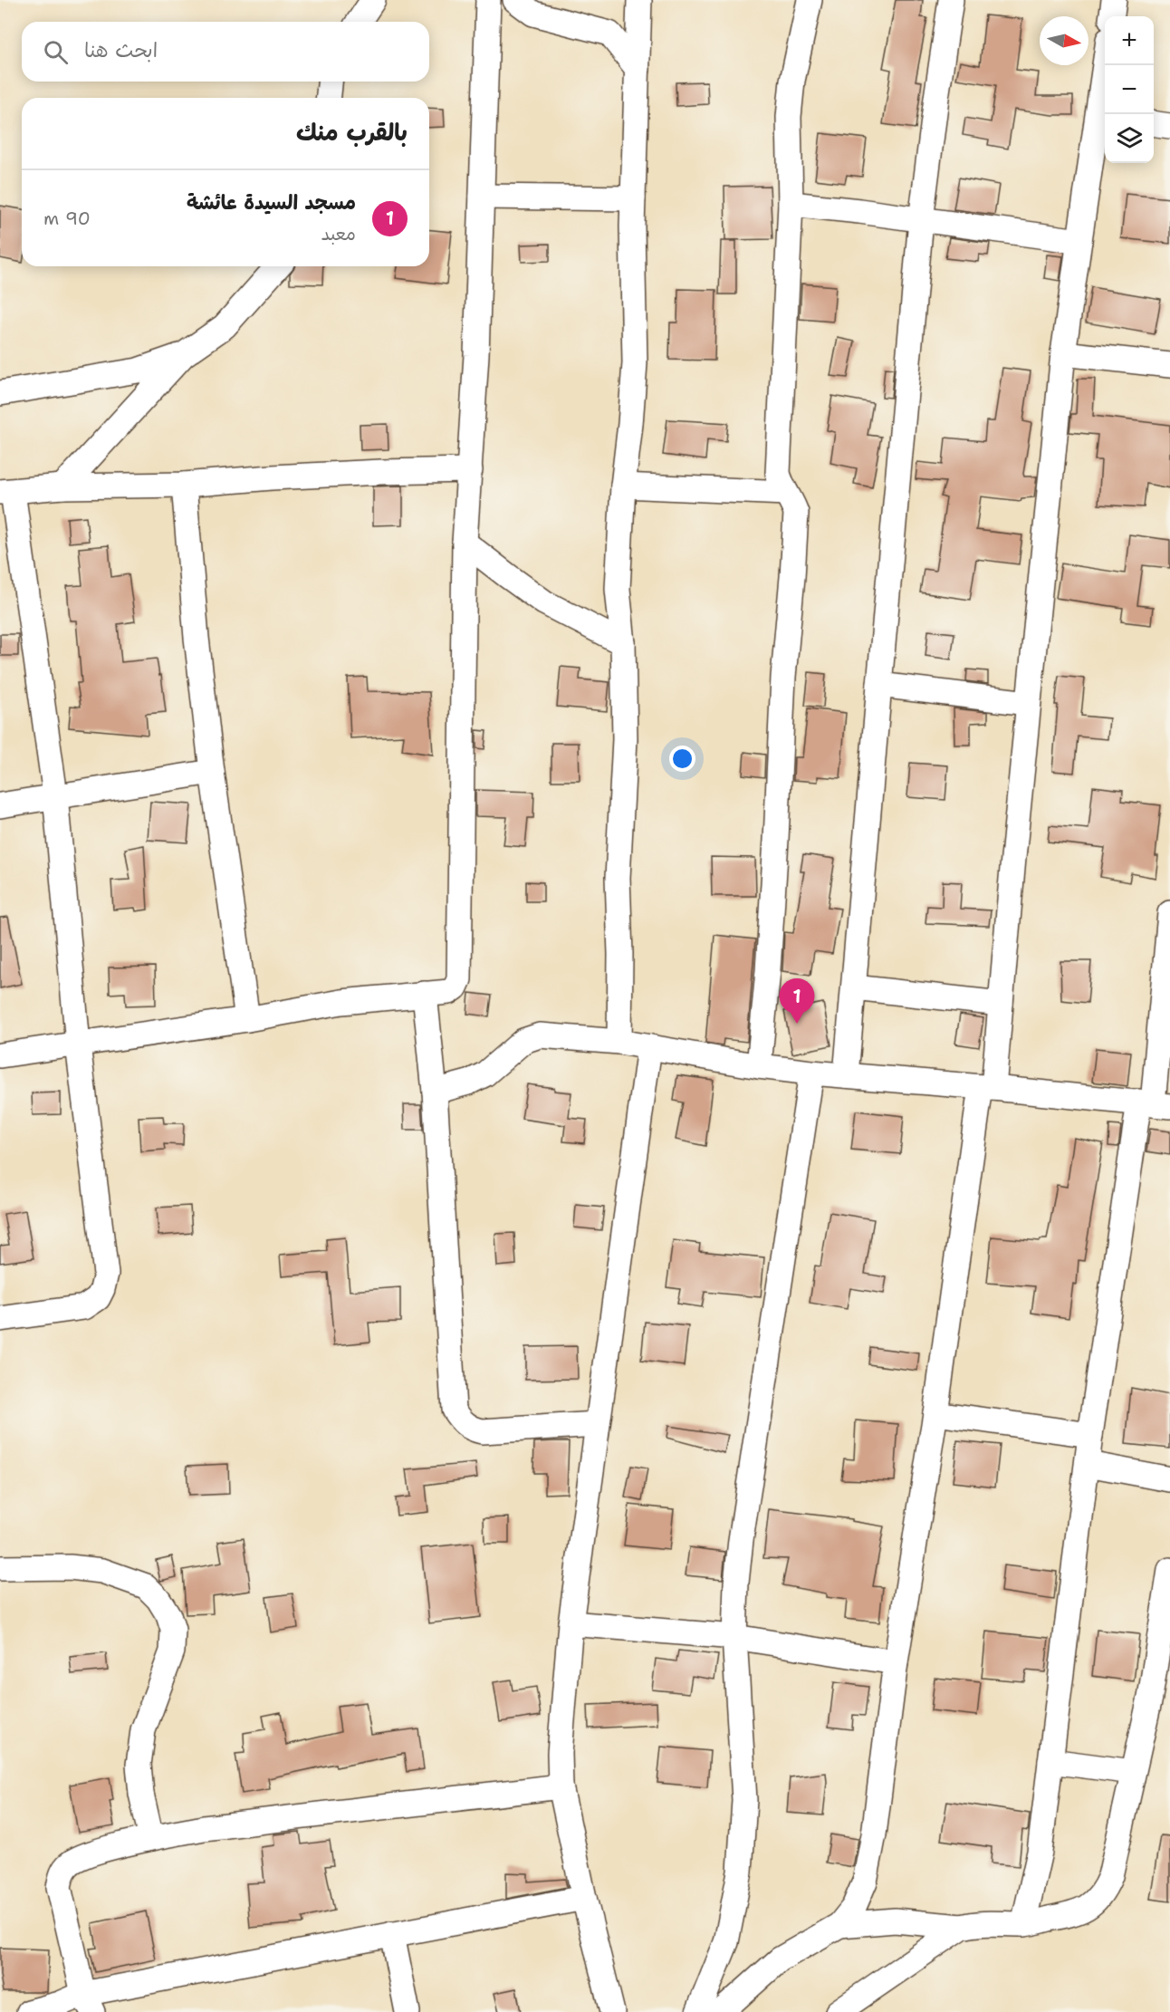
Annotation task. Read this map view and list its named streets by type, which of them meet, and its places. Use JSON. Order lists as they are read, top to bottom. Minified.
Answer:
{"north":"right","page":{"map_buttons":["+","−"],"search":"ابحث هنا","heading":"بالقرب منك","list":[{"mark":"1","name":"مسجد السيدة عائشة","note":"معبد","value":"90 m"}],"pins":"1"}}
